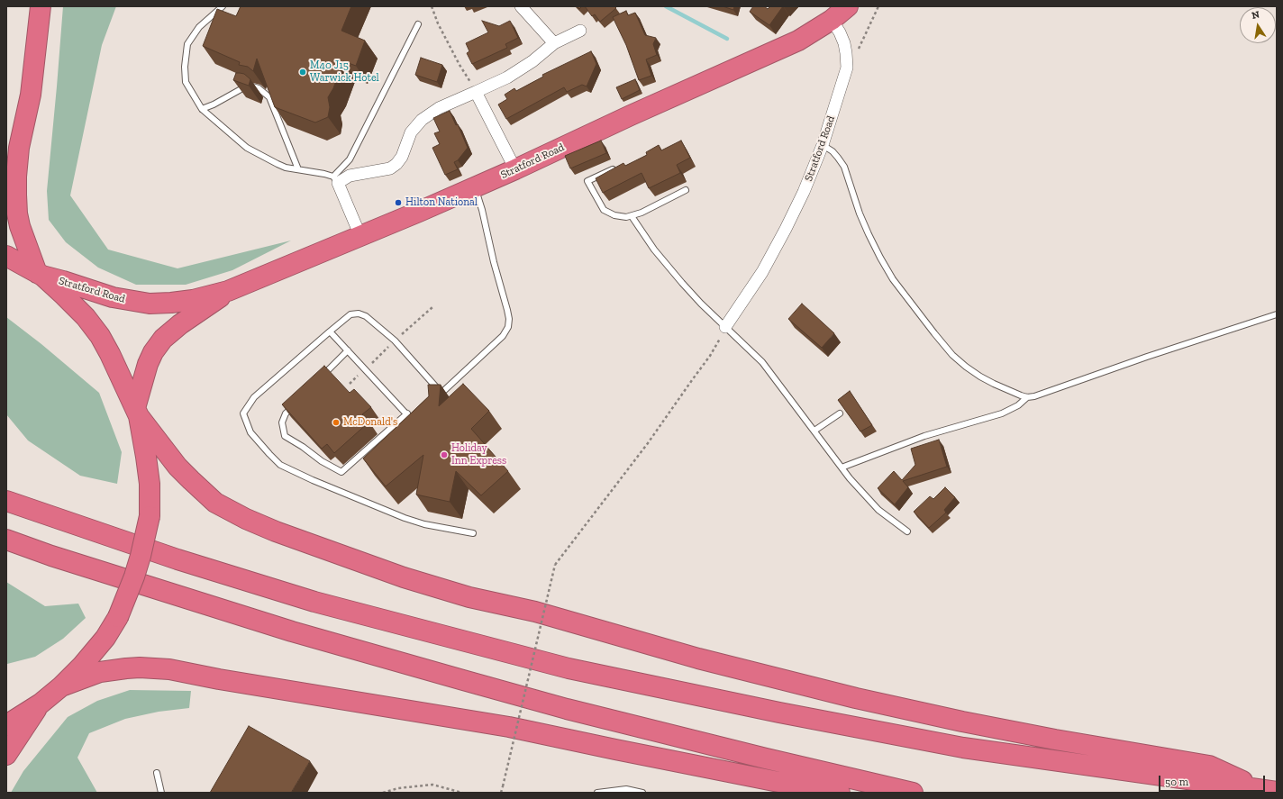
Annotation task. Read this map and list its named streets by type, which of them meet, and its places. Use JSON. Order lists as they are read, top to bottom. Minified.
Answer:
{"streets":{"highway":["Stratford Road"]},"places":["M40 J15 Warwick Hotel","Hilton National","McDonald's","Holiday Inn Express"],"scale_bar":"50 m","north":"top"}
